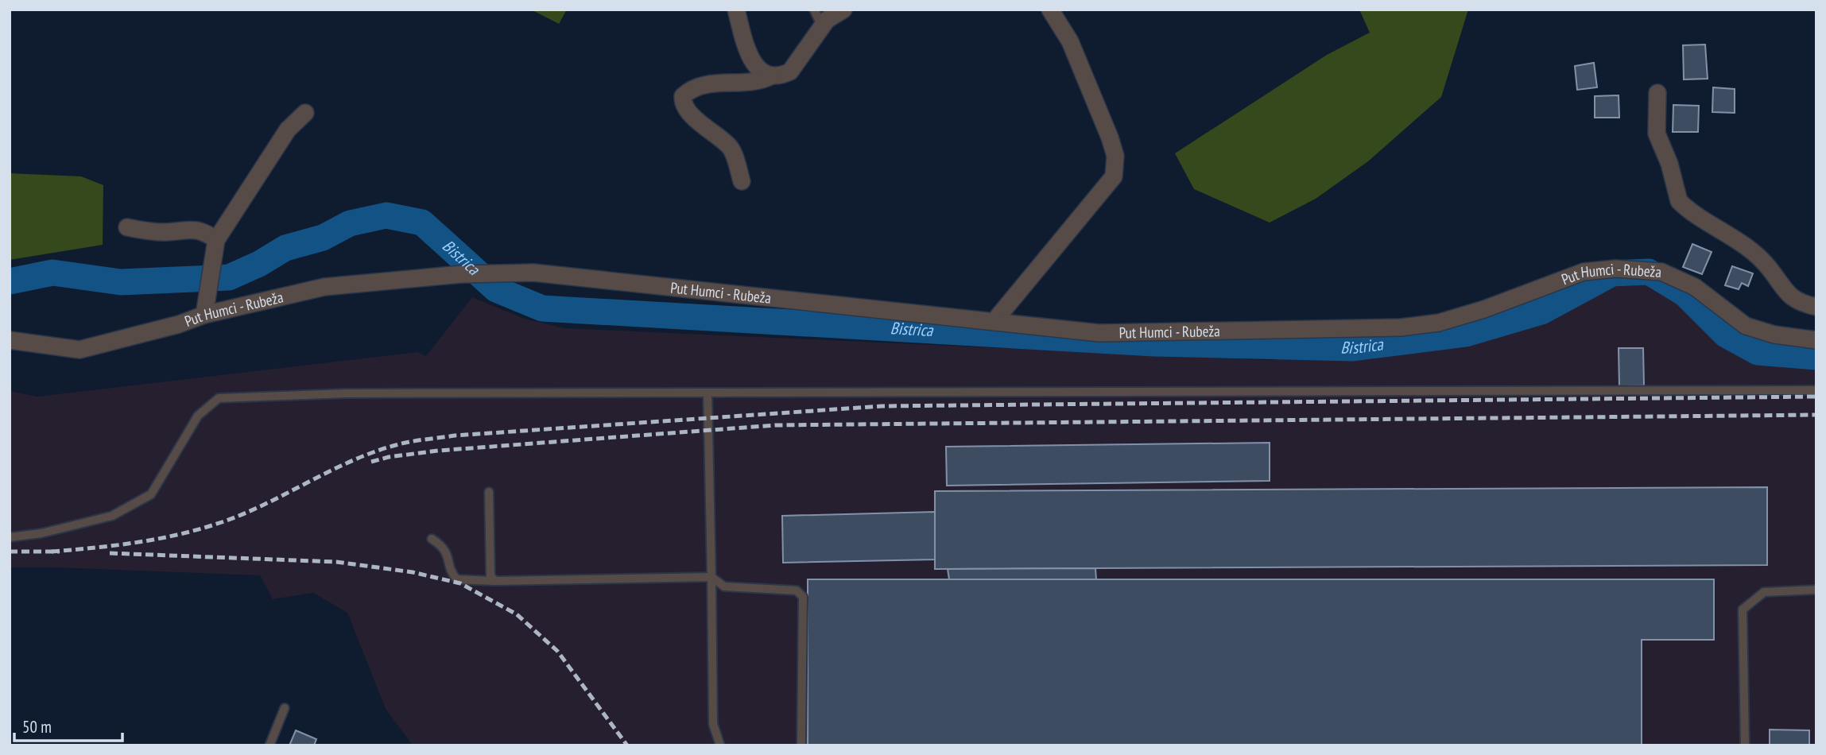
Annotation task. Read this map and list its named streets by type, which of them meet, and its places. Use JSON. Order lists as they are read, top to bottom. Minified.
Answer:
{"streets":{"street":["Put Humci - Rubeža"]},"water":["Bistrica"],"scale_bar":"50 m"}
